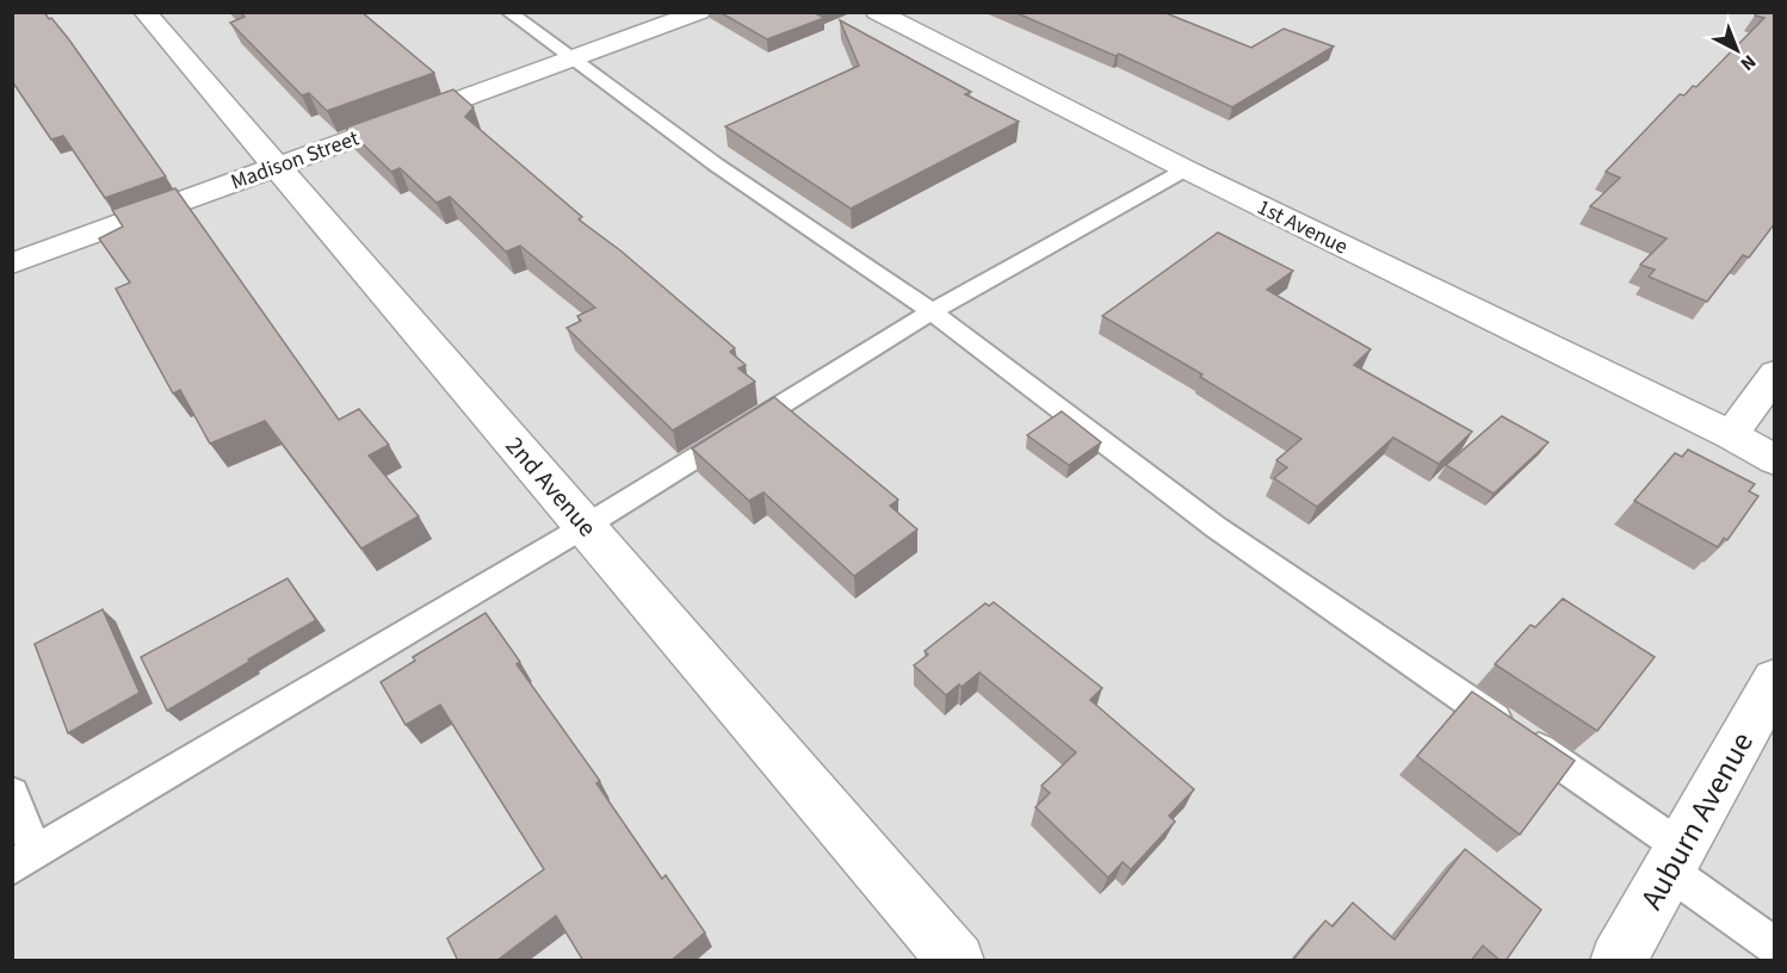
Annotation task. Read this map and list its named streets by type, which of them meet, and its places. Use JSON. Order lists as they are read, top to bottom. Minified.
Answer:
{"streets":{"street":["Madison Street","1st Avenue","2nd Avenue","Auburn Avenue"]},"crossings":[["Madison Street","2nd Avenue"]],"north":"bottom right"}
